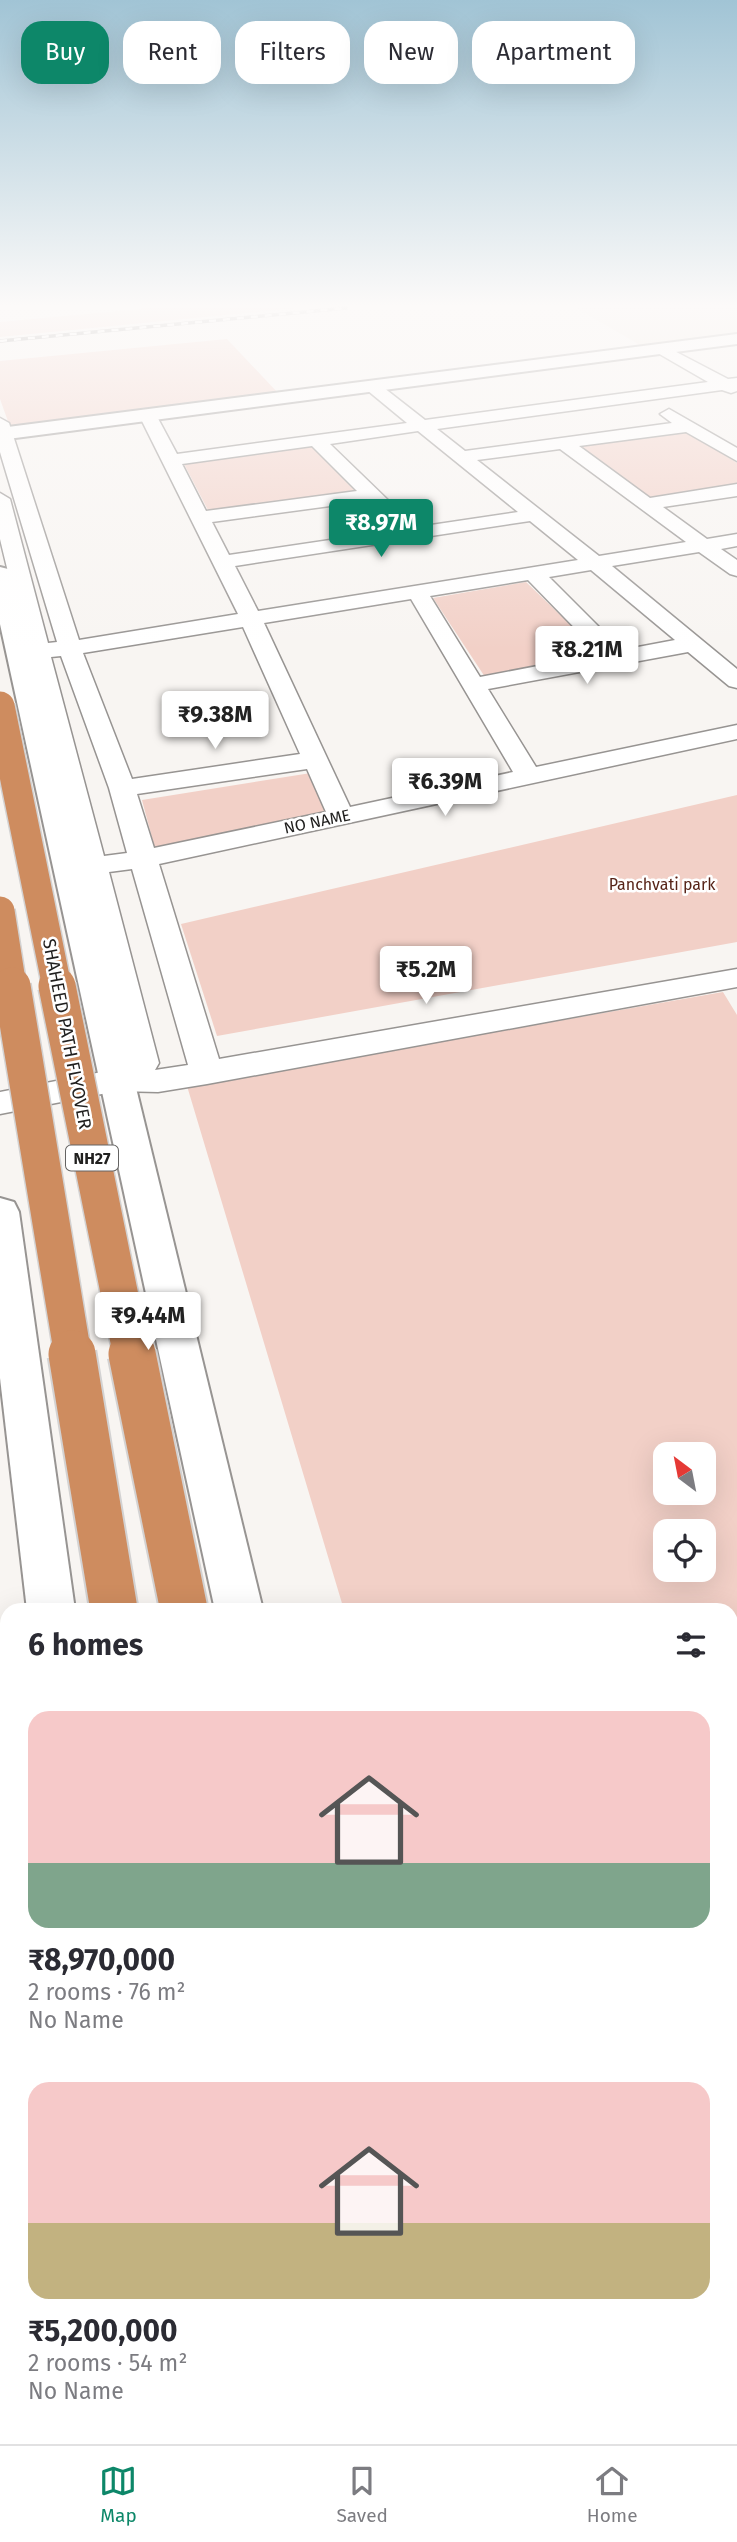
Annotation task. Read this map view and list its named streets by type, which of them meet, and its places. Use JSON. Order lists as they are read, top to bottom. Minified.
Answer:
{"streets":{"highway":["SHAHEED PATH FLYOVER","NH27"],"street":["NO NAME"]},"parks":["Panchvati park"],"north":"top left","page":{"chip":["Buy","Rent","Filters","New","Apartment"],"price":["₹8.97M","₹8.21M","₹9.38M","₹6.39M","₹5.2M","₹9.44M"],"heading":"6 homes","list":[{"name":"₹8,970,000","note":"2 rooms · 76 m² · No Name"},{"name":"₹5,200,000","note":"2 rooms · 54 m² · No Name"}],"tabs":["Map","Saved","Home"]}}
